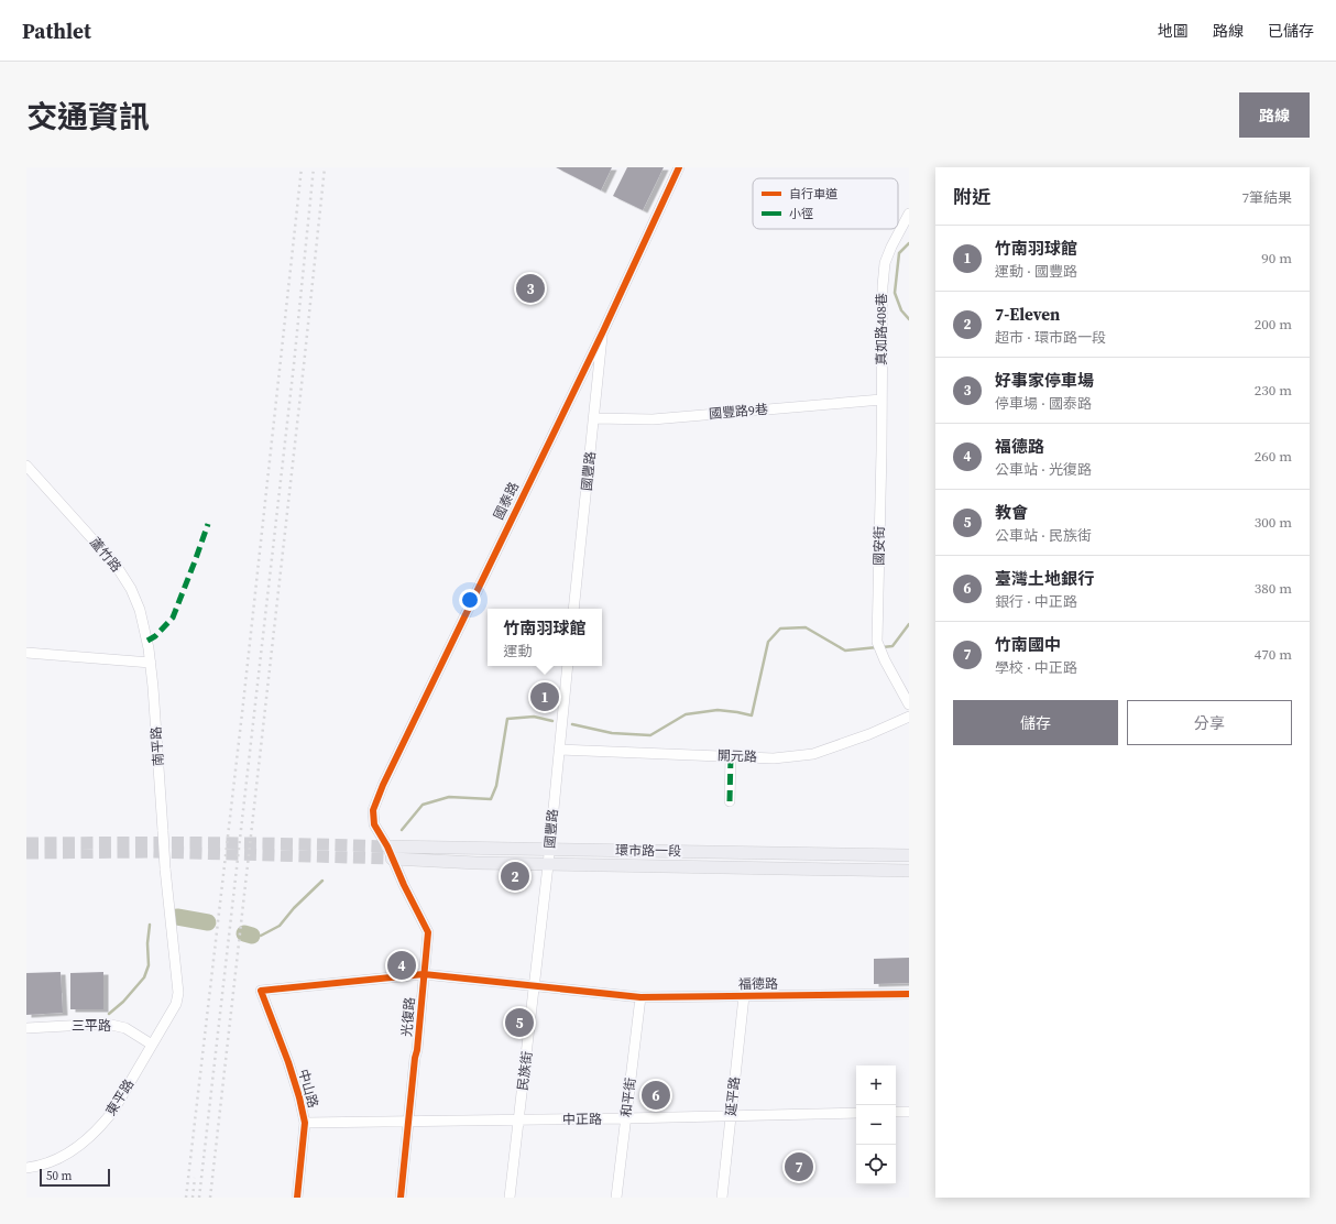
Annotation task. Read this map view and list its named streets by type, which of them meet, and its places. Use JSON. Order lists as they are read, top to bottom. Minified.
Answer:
{"streets":{"main road":["環市路一段"],"street":["真如路408巷","國豐路9巷","國豐路","國泰路","國安街","蘆竹路","南平路","開元路","福德路","光復路","三平路","民族街","中山路","延平路","東平路","和平街","中正路"]},"crossings":[["真如路408巷","國豐路9巷"],["真如路408巷","國安街"],["國豐路9巷","國豐路"],["國豐路","國泰路"],["國豐路","開元路"],["國豐路","環市路一段"],["國豐路","民族街"],["國泰路","環市路一段"],["國泰路","光復路"],["蘆竹路","南平路"],["南平路","東平路"],["環市路一段","光復路"],["環市路一段","民族街"],["福德路","光復路"],["福德路","民族街"],["福德路","中山路"],["福德路","延平路"],["福德路","和平街"],["光復路","中正路"],["三平路","東平路"],["民族街","中正路"],["中山路","中正路"],["延平路","中正路"],["和平街","中正路"]],"legend":["自行車道","小徑"],"scale_bar":"50 m","page":{"header":"Pathlet","nav":["地圖","路線","已儲存"],"title":"交通資訊","buttons":["路線",["儲存","分享"]],"heading":["附近","7筆結果"],"list":[{"mark":"1","name":"竹南羽球館","note":"運動 · 國豐路","value":"90 m"},{"mark":"2","name":"7-Eleven","note":"超市 · 環市路一段","value":"200 m"},{"mark":"3","name":"好事家停車場","note":"停車場 · 國泰路","value":"230 m"},{"mark":"4","name":"福德路","note":"公車站 · 光復路","value":"260 m"},{"mark":"5","name":"教會","note":"公車站 · 民族街","value":"300 m"},{"mark":"6","name":"臺灣土地銀行","note":"銀行 · 中正路","value":"380 m"},{"mark":"7","name":"竹南國中","note":"學校 · 中正路","value":"470 m"}],"pins":["3","1","2","4","5","6","7"],"popup":["竹南羽球館","運動"],"map_buttons":["+","−"],"scale":"50 m"}}
